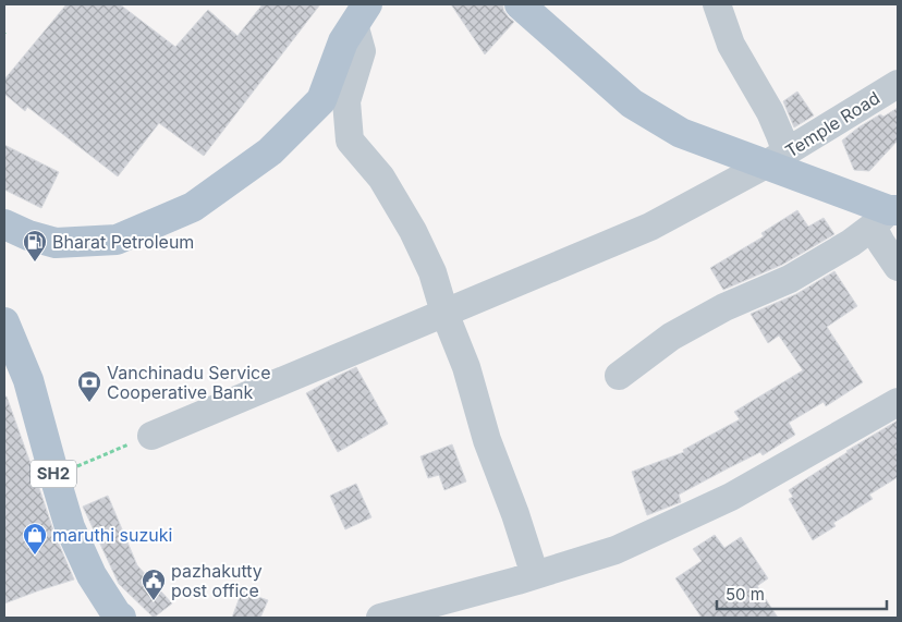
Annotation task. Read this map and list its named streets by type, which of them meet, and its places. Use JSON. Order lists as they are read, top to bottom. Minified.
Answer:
{"streets":{"main road":["SH2"],"street":["Temple Road"]},"places":{"fuel station":["Bharat Petroleum"],"bank":["Vanchinadu Service Cooperative Bank"],"shop":["maruthi suzuki"],"public building":["pazhakutty post office"]},"scale_bar":"50 m"}
